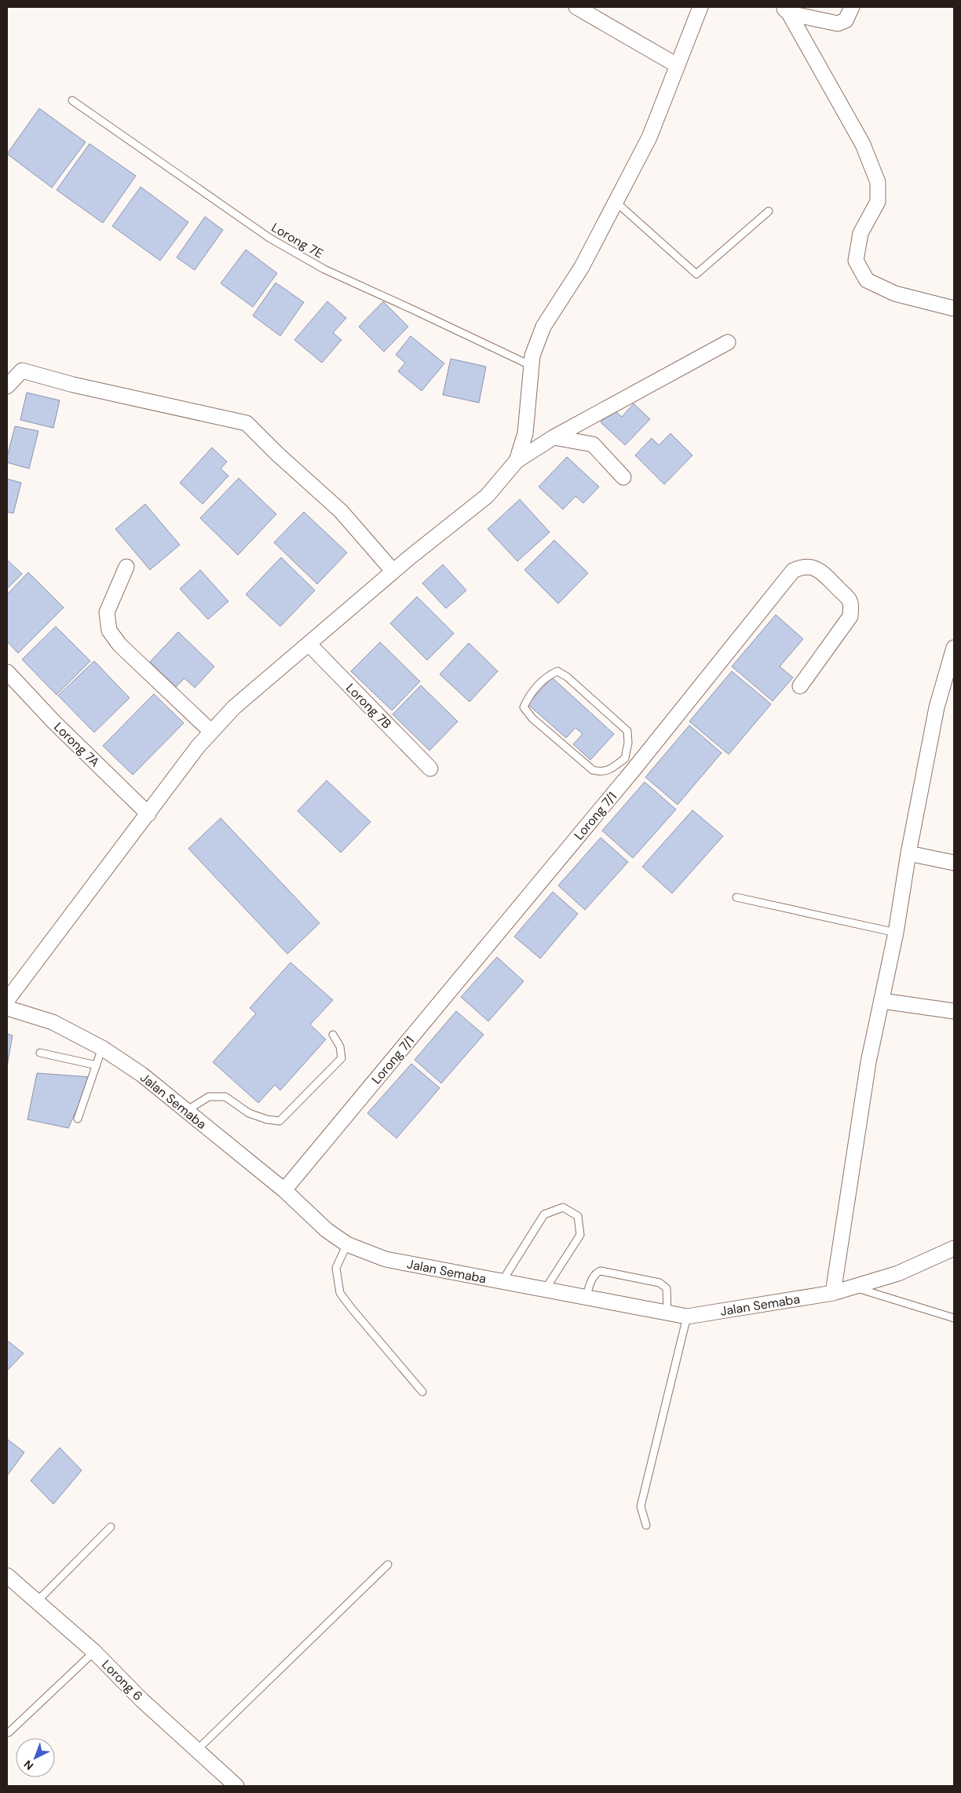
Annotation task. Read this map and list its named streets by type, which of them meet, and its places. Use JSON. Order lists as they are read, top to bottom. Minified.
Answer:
{"streets":{"street":["Lorong 7B","Lorong 7A","Lorong 7/1","Jalan Semaba","Lorong 6"],"lane":["Lorong 7E"]},"crossings":[["Lorong 7/1","Jalan Semaba"]],"north":"bottom left"}
